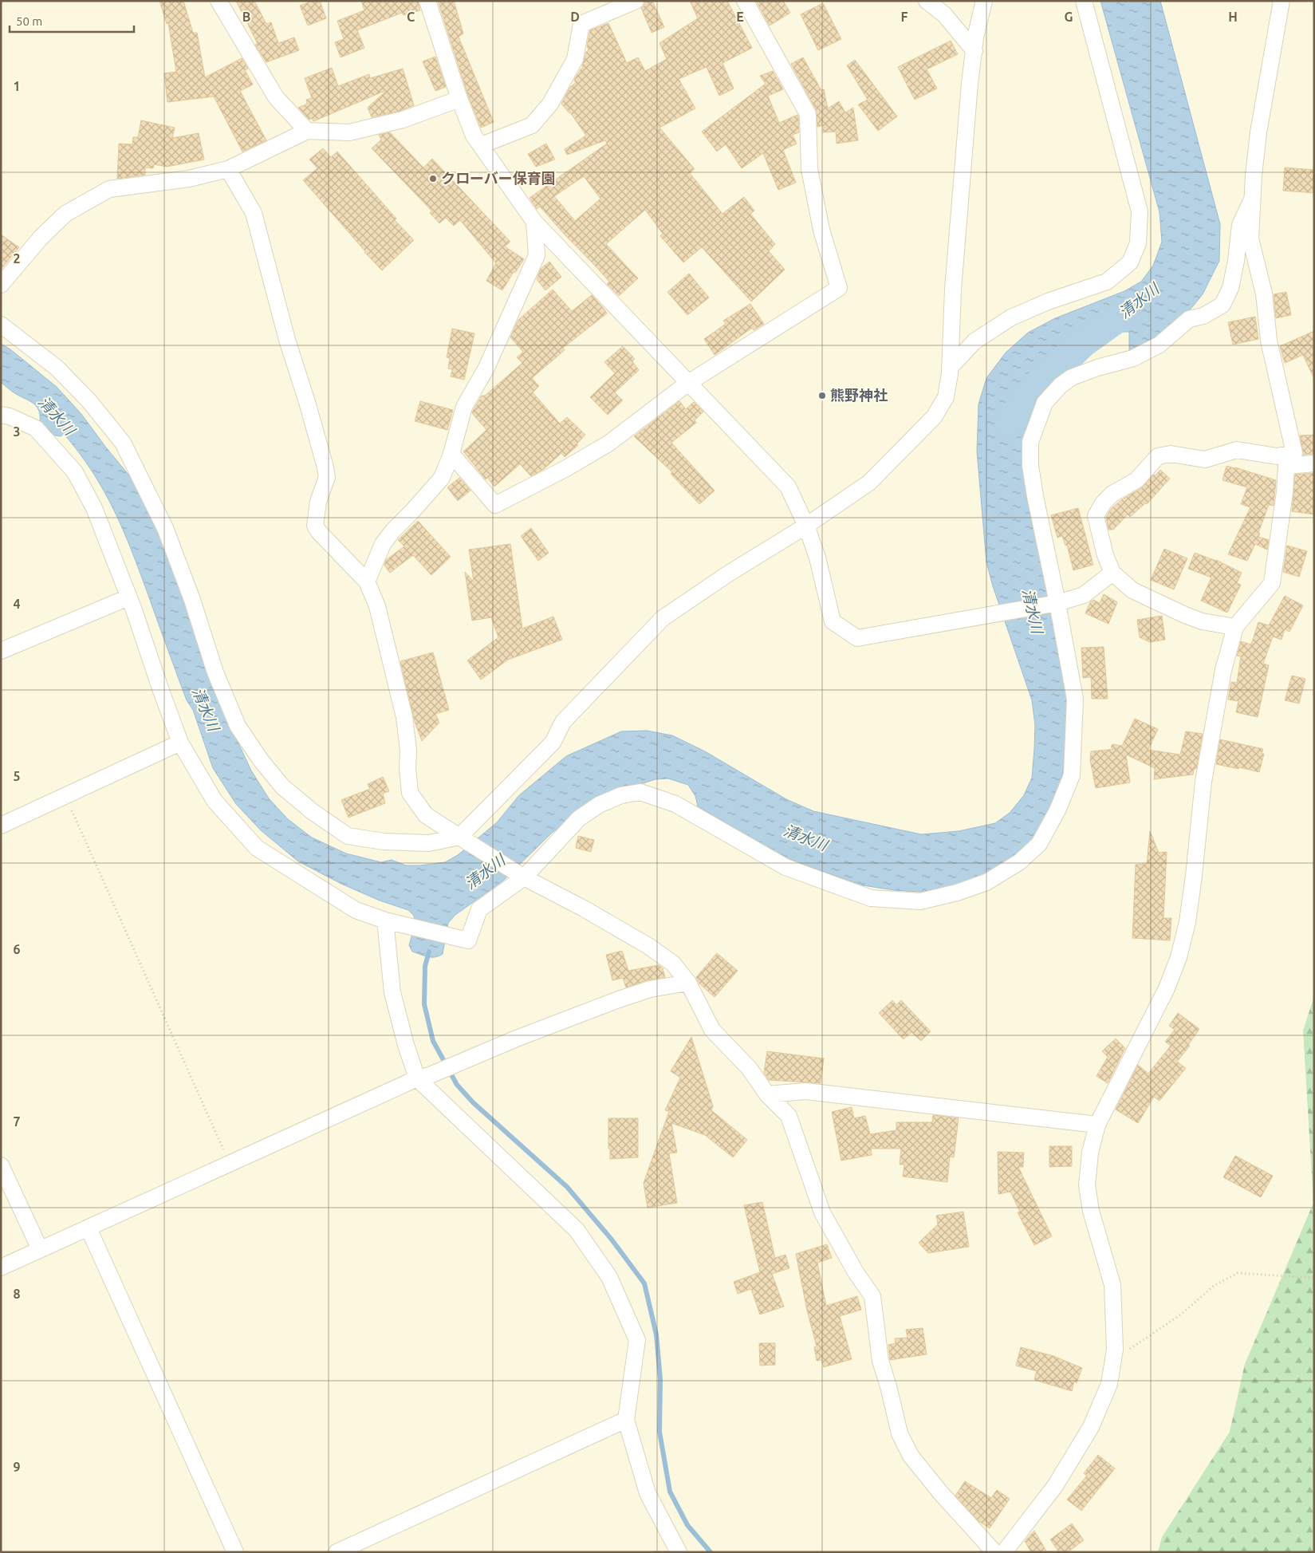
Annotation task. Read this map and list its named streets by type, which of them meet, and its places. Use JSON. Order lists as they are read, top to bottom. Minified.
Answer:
{"water":["清水川"],"places":["クローバー保育園","熊野神社"],"scale_bar":"50 m","grid":{"columns":["B","C","D","E","F","G","H"],"rows":["1","2","3","4","5","6","7","8","9"]}}
